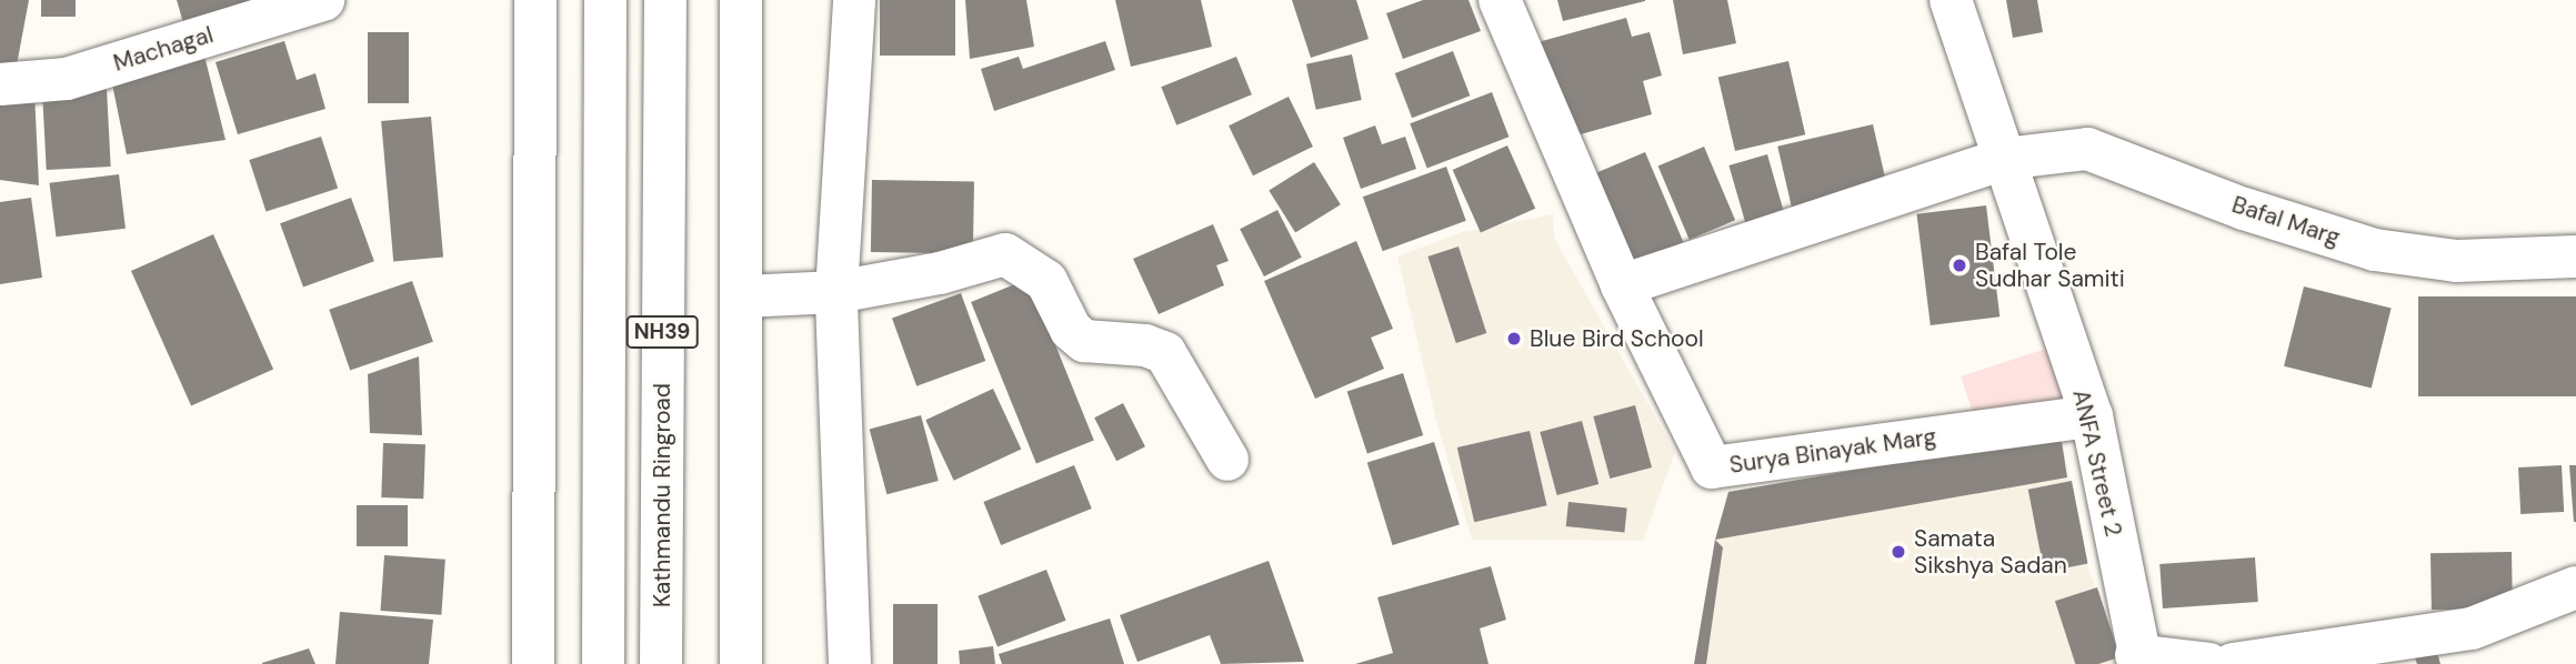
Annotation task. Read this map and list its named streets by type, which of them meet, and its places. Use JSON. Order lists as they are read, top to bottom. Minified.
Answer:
{"streets":{"main road":["Machagal","Bafal Marg","NH39","Surya Binayak Marg","ANFA Street 2","Kathmandu Ringroad"]},"crossings":[["Bafal Marg","Surya Binayak Marg"],["Bafal Marg","ANFA Street 2"],["Surya Binayak Marg","ANFA Street 2"]],"places":["Bafal Tole Sudhar Samiti","Blue Bird School","Samata Sikshya Sadan"]}
